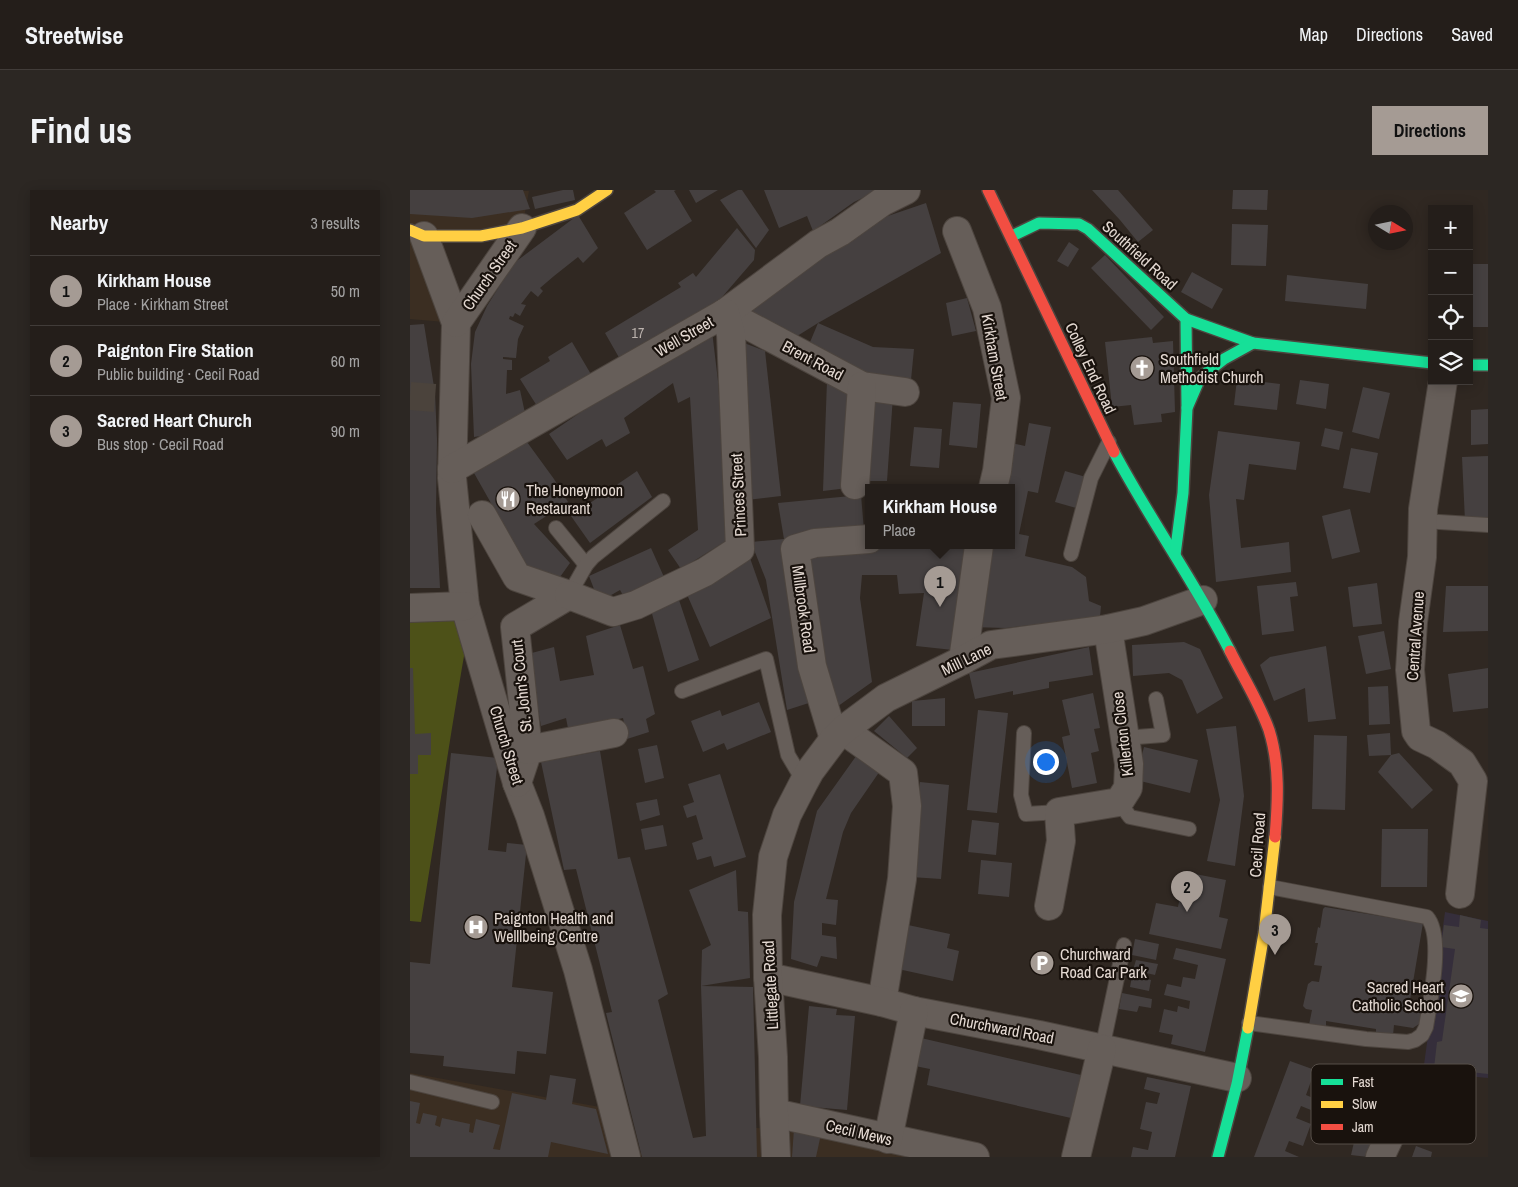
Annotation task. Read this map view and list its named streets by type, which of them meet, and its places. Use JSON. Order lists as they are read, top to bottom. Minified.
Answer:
{"streets":{"main road":["Southfield Road","Colley End Road","Cecil Road"],"street":["Church Street","Well Street","Kirkham Street","Brent Road","Princes Street","Millbrook Road","Central Avenue","Mill Lane","St. John's Court","Killerton Close","Littlegate Road","Churchward Road","Cecil Mews"]},"crossings":[["Southfield Road","Colley End Road"],["Church Street","Well Street"],["Church Street","St. John's Court"],["Well Street","Brent Road"],["Well Street","Princes Street"],["Brent Road","Princes Street"],["Colley End Road","Cecil Road"],["Princes Street","St. John's Court"],["Millbrook Road","Mill Lane"],["Mill Lane","Killerton Close"],["Mill Lane","Cecil Road"],["Mill Lane","Littlegate Road"],["Cecil Road","Churchward Road"],["Littlegate Road","Churchward Road"],["Littlegate Road","Cecil Mews"]],"places":{"church":["Southfield Methodist Church"],"restaurant":["The Honeymoon Restaurant"],"hospital":["Paignton Health and Welllbeing Centre"],"parking":["Churchward Road Car Park"],"school or university":["Sacred Heart Catholic School"]},"house_numbers":["17"],"legend":["Fast","Slow","Jam"],"north":"right","page":{"header":"Streetwise","nav":["Map","Directions","Saved"],"buttons":"Directions","title":"Find us","heading":["Nearby","3 results"],"map_buttons":["+","−"],"list":[{"mark":"1","name":"Kirkham House","note":"Place · Kirkham Street","value":"50 m"},{"mark":"2","name":"Paignton Fire Station","note":"Public building · Cecil Road","value":"60 m"},{"mark":"3","name":"Sacred Heart Church","note":"Bus stop · Cecil Road","value":"90 m"}],"popup":["Kirkham House","Place"],"pins":["1","2","3"]}}
